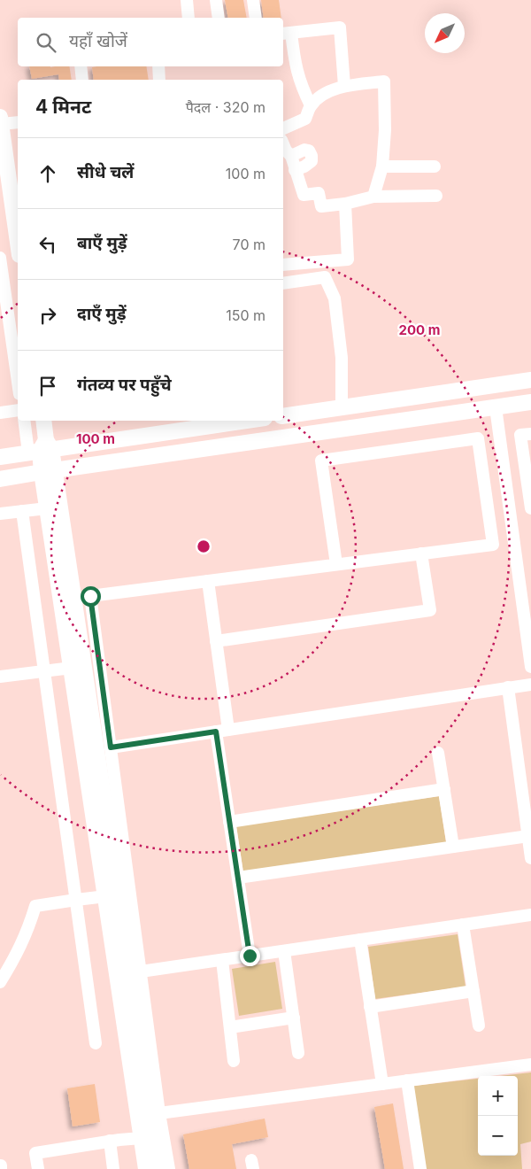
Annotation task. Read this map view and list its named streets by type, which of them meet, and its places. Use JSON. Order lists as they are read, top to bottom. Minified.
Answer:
{"north":"bottom left","page":{"search":"यहाँ खोजें","heading":["4 मिनट","पैदल · 320 m"],"list":[["सीधे चलें","100 m"],["बाएँ मुड़ें","70 m"],["दाएँ मुड़ें","150 m"],"गंतव्य पर पहुँचे"],"map_buttons":["+","−"]},"rings":["200 m","100 m"]}
